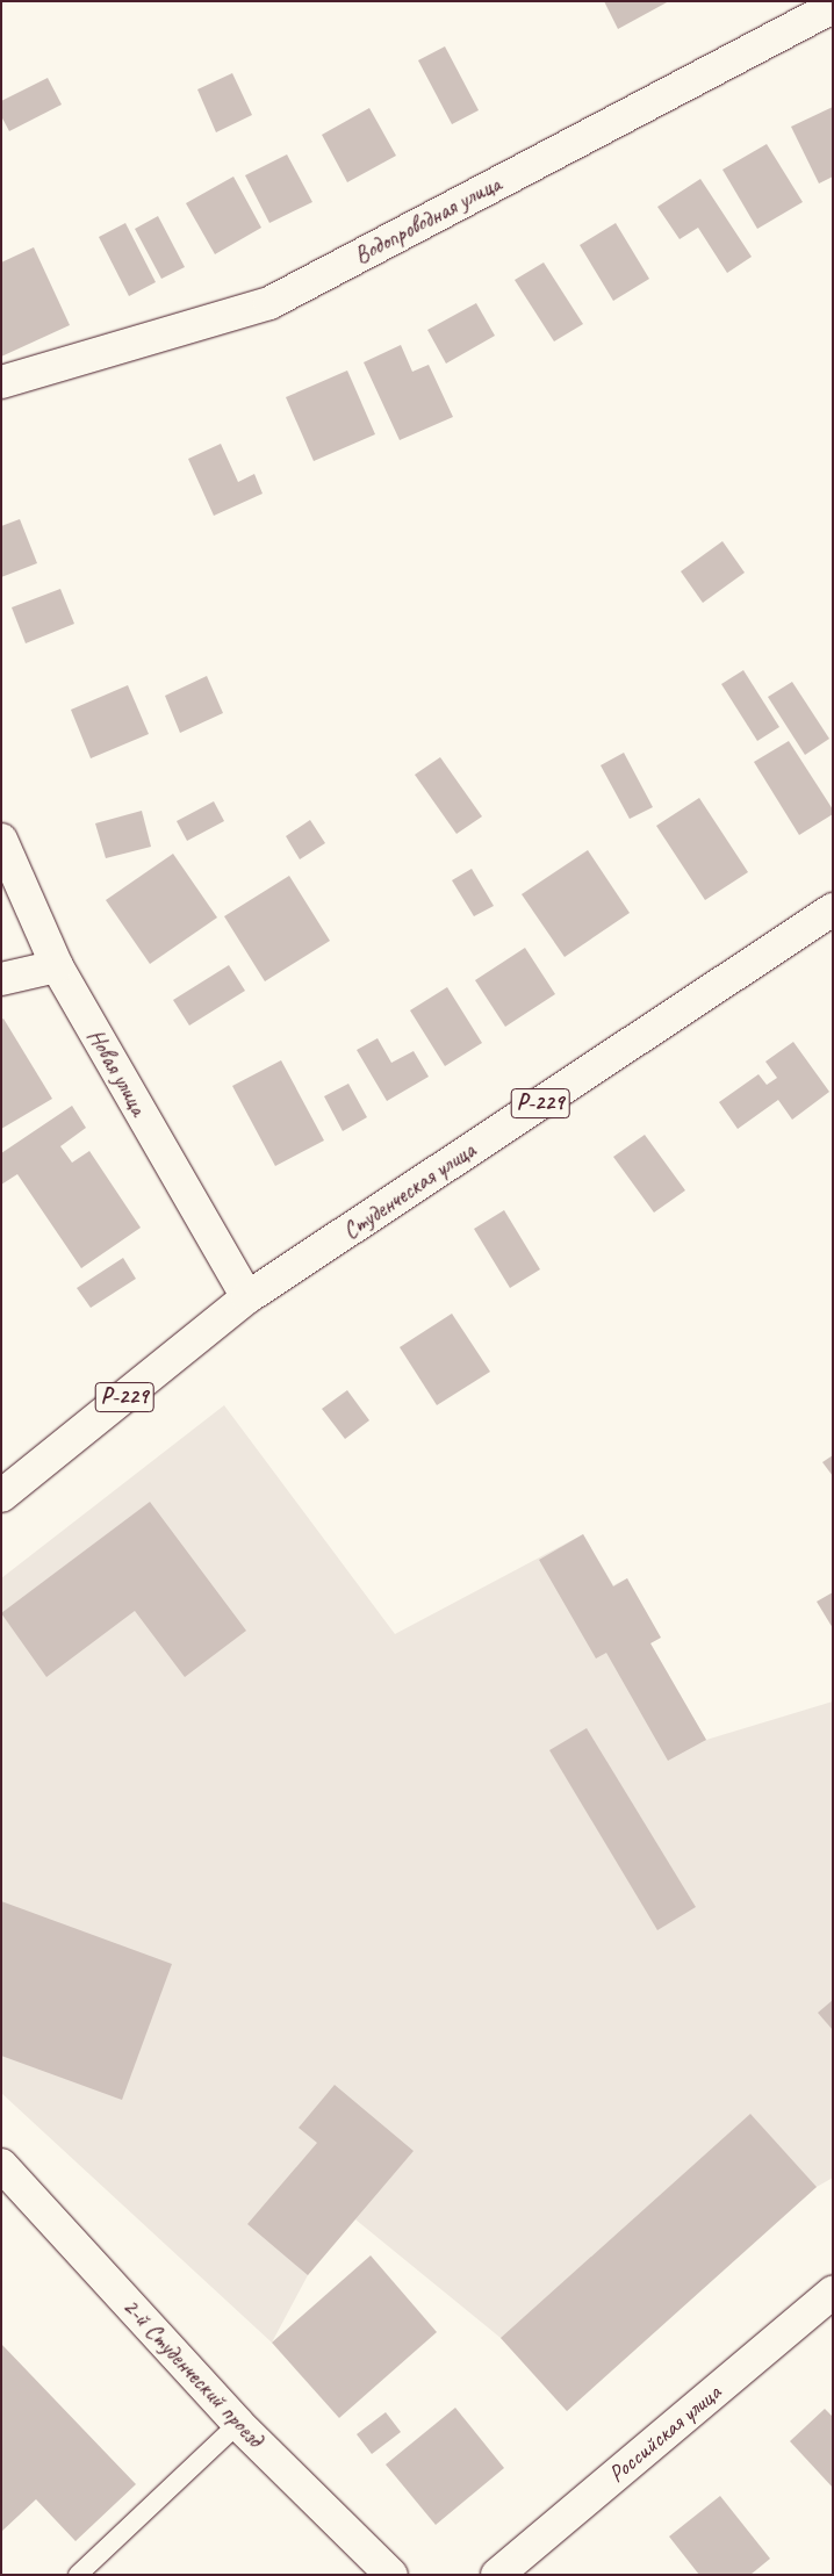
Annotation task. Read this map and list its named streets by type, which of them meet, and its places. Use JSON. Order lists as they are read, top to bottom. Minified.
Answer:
{"streets":{"street":["Водопроводная улица","Новая улица","Р-229","Студенческая улица","2-й Студенческий проезд","Российская улица"]},"crossings":[["Новая улица","Студенческая улица"]]}
